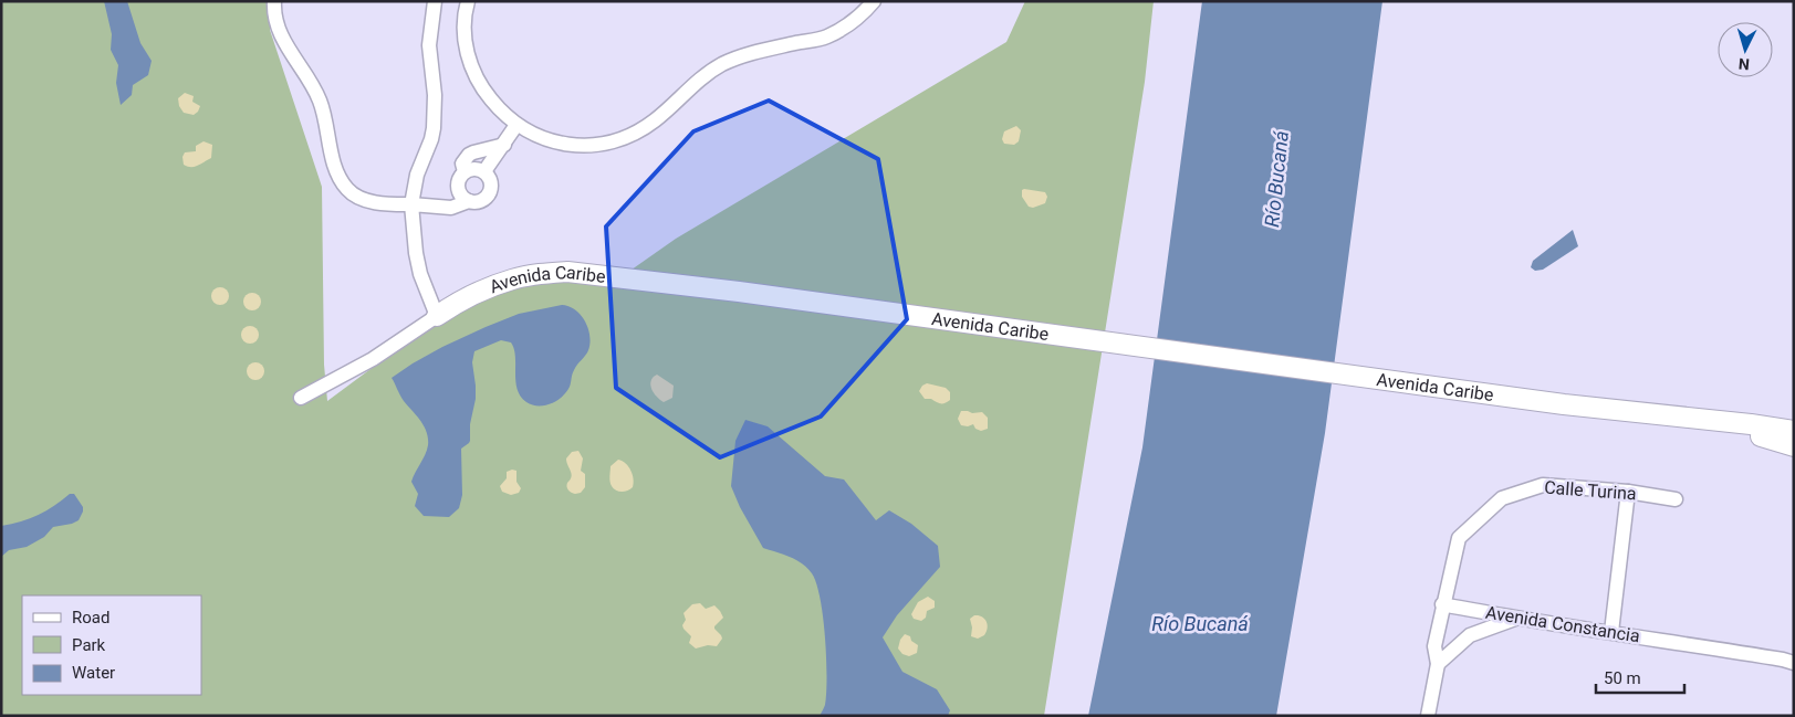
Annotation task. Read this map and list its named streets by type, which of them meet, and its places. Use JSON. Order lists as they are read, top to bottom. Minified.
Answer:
{"streets":{"street":["Avenida Caribe","Calle Turina","Avenida Constancia"]},"crossings":[["Calle Turina","Avenida Constancia"]],"water":["Río Bucaná"],"legend":["Road","Park","Water"],"scale_bar":"50 m","north":"bottom"}
